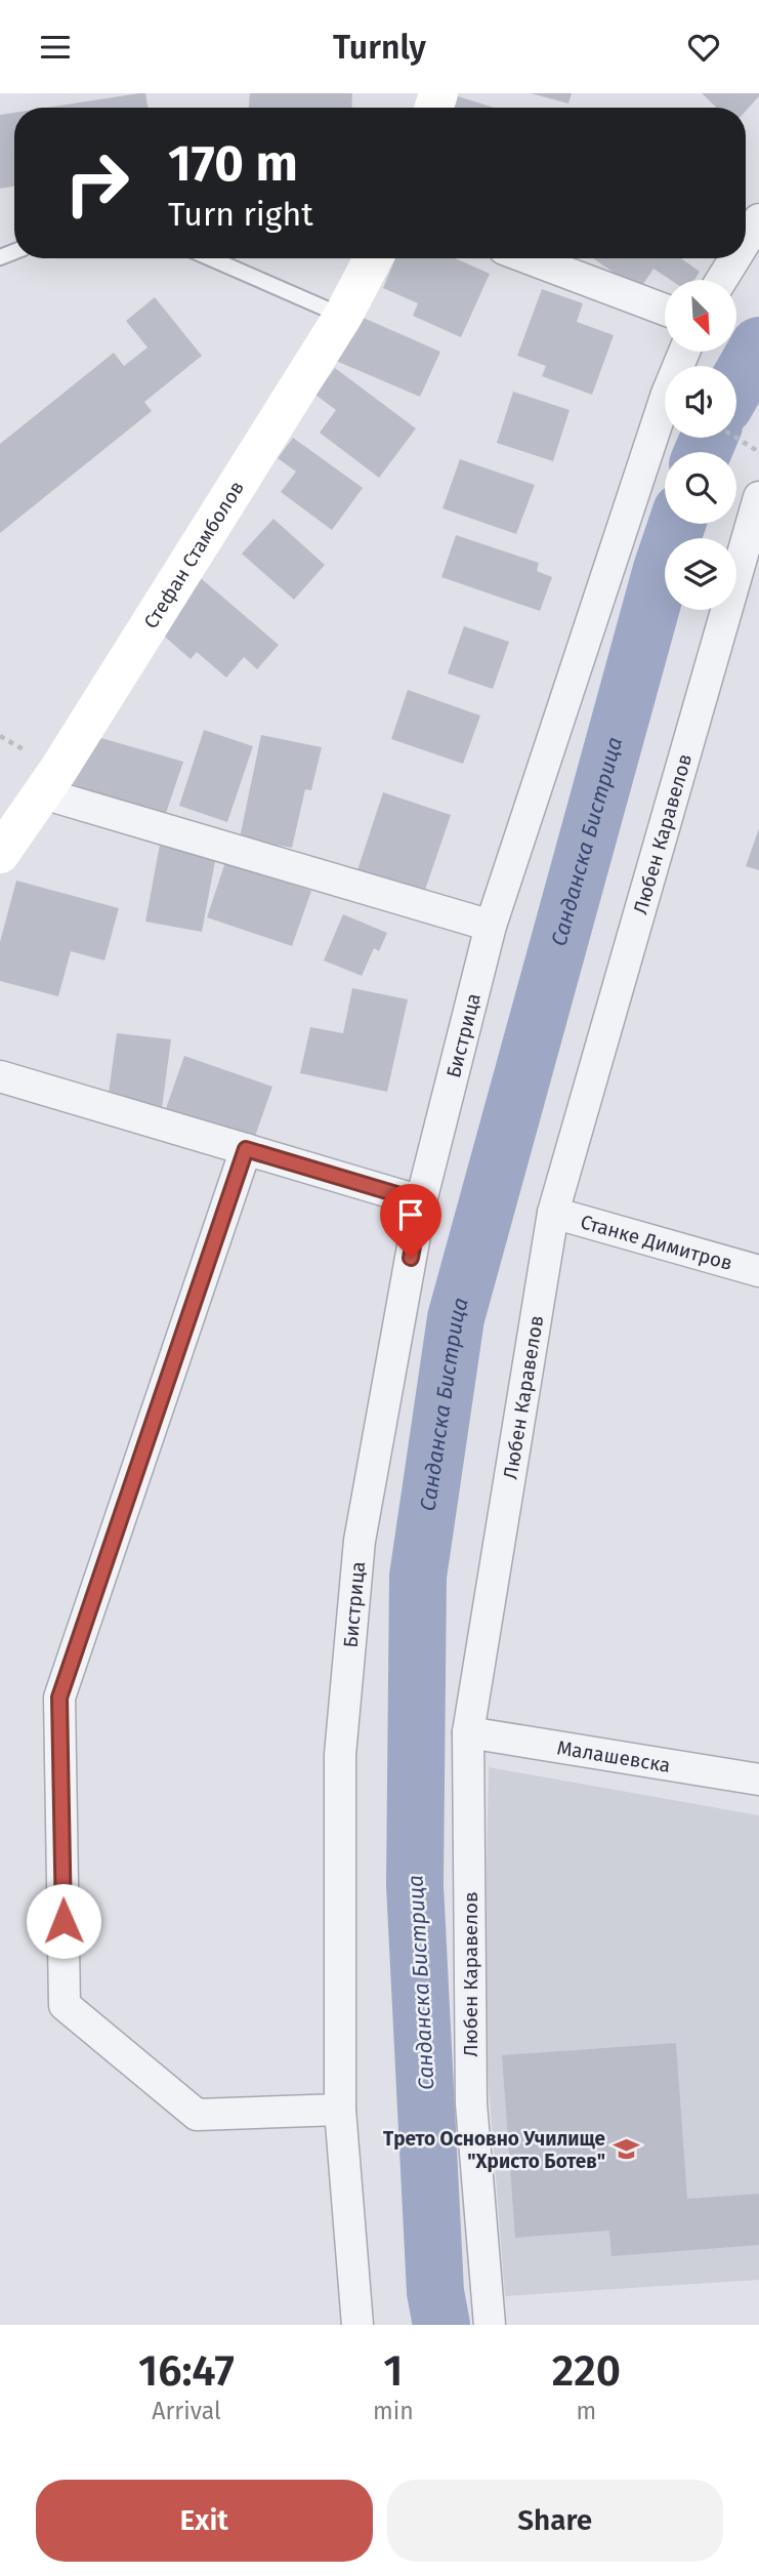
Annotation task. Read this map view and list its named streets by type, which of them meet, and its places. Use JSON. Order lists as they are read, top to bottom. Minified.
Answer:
{"streets":{"street":["Стефан Стамболов","Любен Каравелов","Бистрица","Станке Димитров","Малашевска"]},"crossings":[["Любен Каравелов","Станке Димитров"],["Любен Каравелов","Малашевска"]],"water":["Санданска Бистрица"],"places":{"school or university":["Трето Основно Училище \"Христо Ботев\""]},"north":"bottom right","page":{"header":"Turnly","turn":["170 m","Turn right"],"eta":["16:47","Arrival","1","min","220","m"],"buttons":["Exit","Share"]}}
